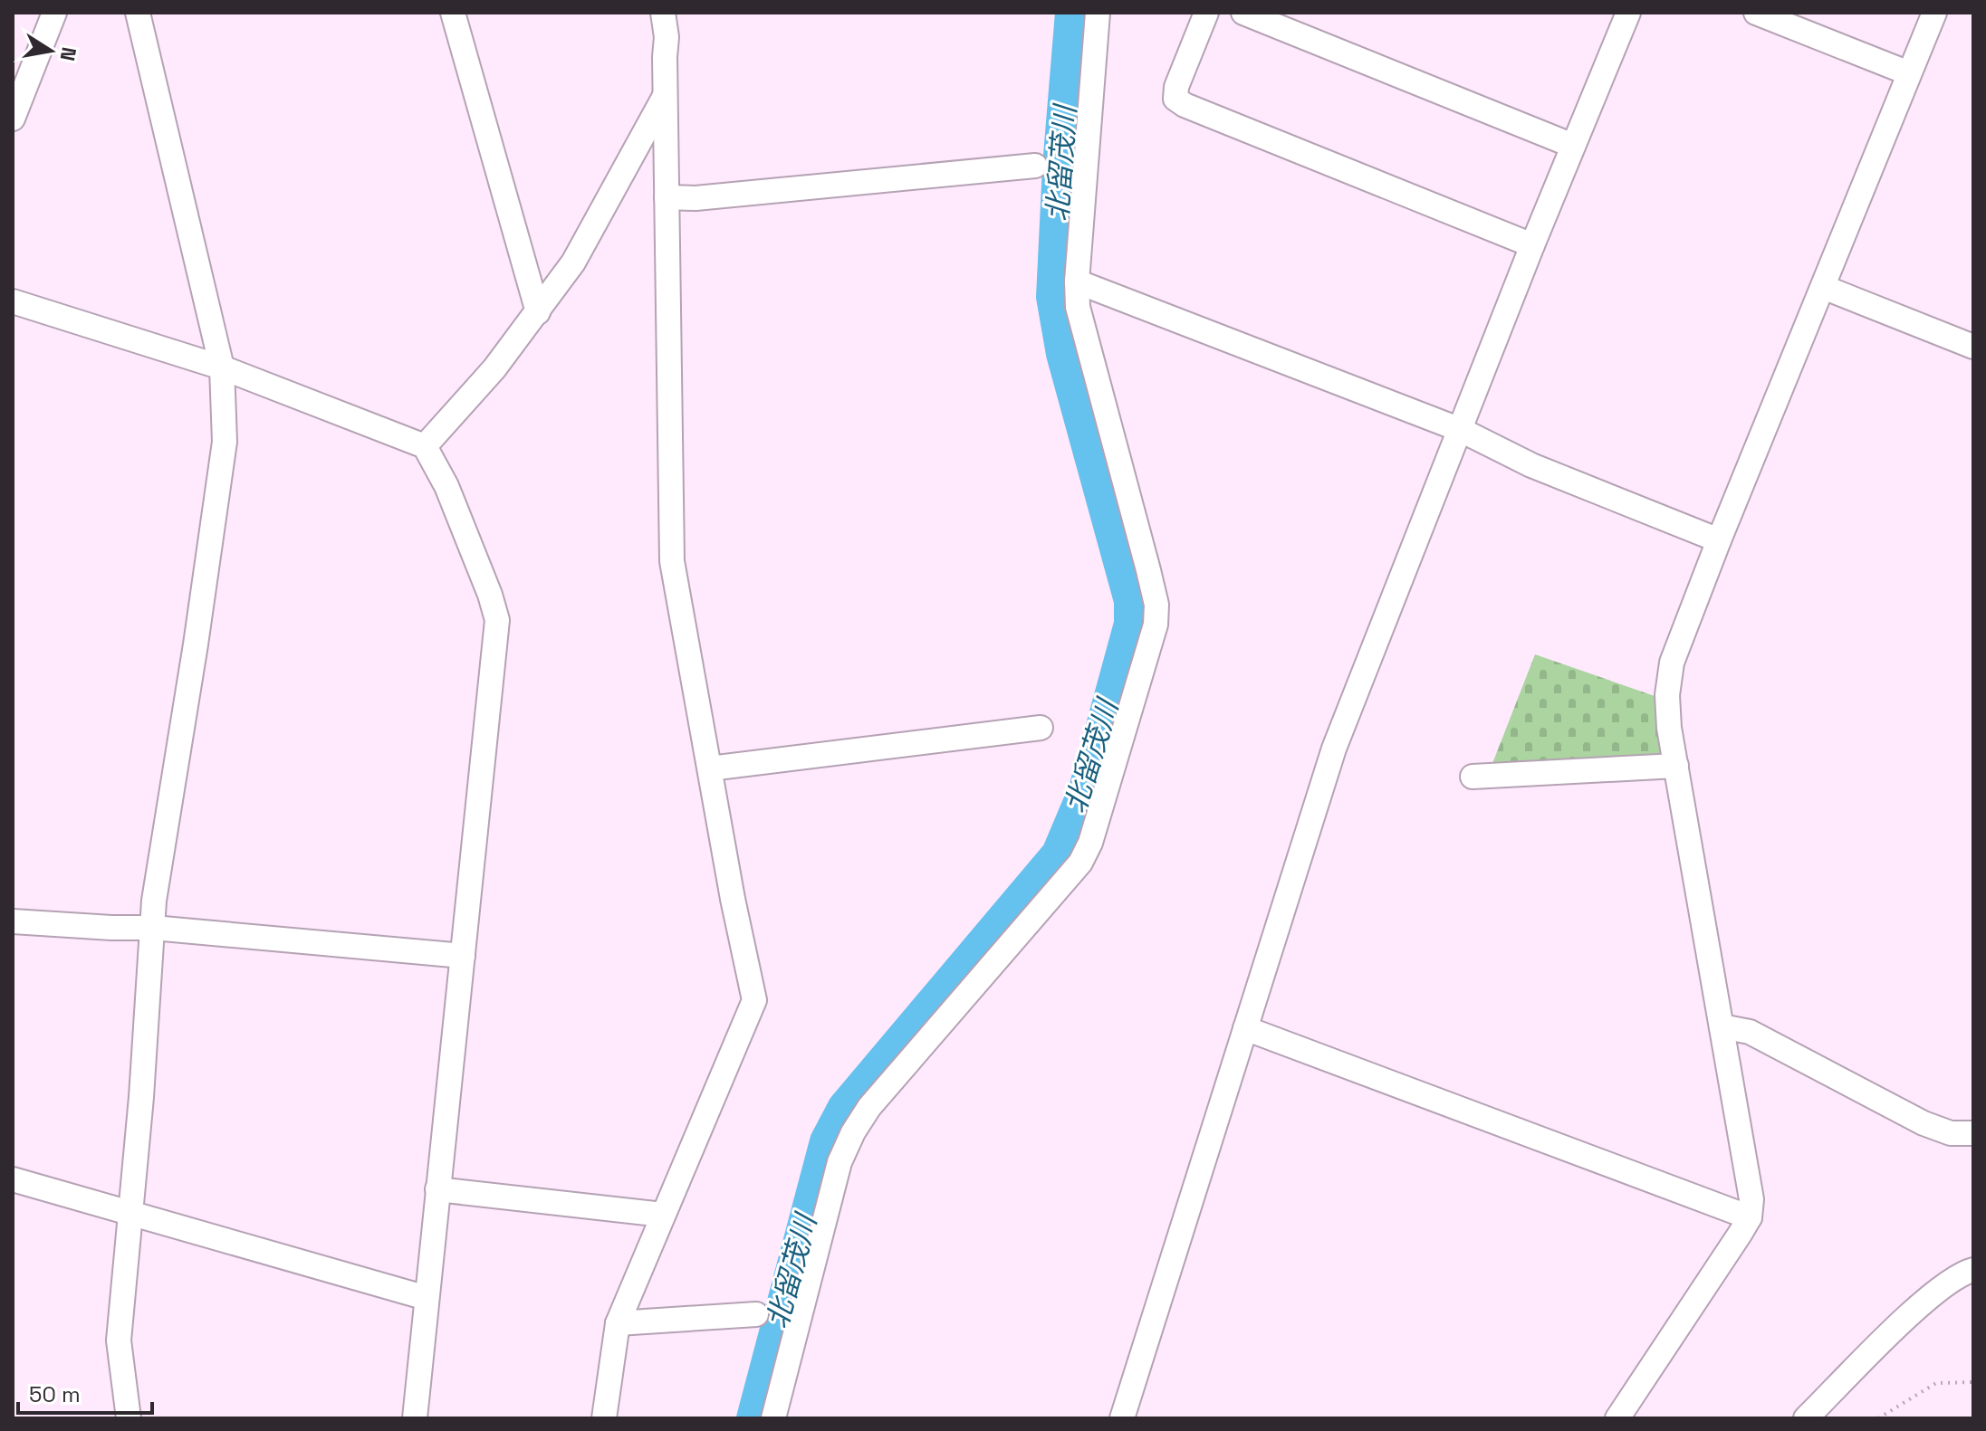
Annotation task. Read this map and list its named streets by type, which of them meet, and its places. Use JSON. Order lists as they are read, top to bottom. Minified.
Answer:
{"water":["北留茂川"],"scale_bar":"50 m","north":"right"}
